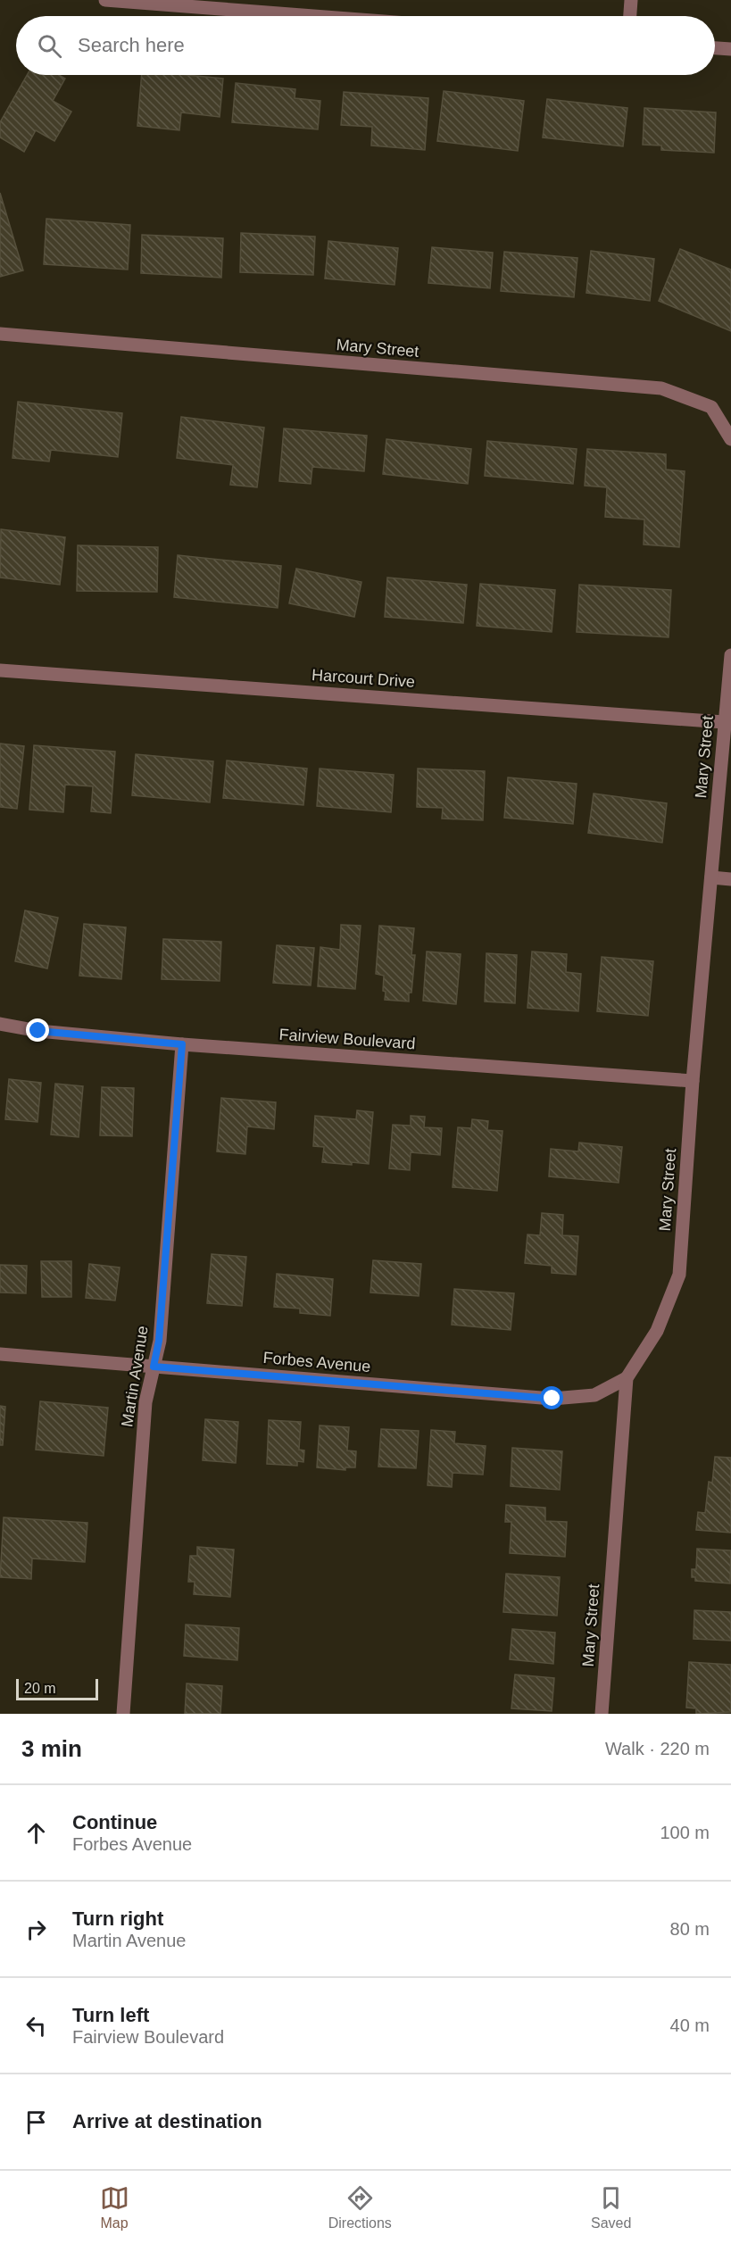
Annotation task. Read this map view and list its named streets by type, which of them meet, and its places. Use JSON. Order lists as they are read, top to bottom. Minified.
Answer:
{"streets":{"street":["Mary Street","Harcourt Drive","Fairview Boulevard","Forbes Avenue","Martin Avenue"]},"crossings":[["Mary Street","Harcourt Drive"],["Mary Street","Fairview Boulevard"],["Mary Street","Forbes Avenue"],["Fairview Boulevard","Martin Avenue"],["Forbes Avenue","Martin Avenue"]],"scale_bar":"20 m","page":{"search":"Search here","scale":"20 m","heading":["3 min","Walk · 220 m"],"list":[["Continue","Forbes Avenue","100 m"],["Turn right","Martin Avenue","80 m"],["Turn left","Fairview Boulevard","40 m"],"Arrive at destination"],"nav":["Map","Directions","Saved"]}}
